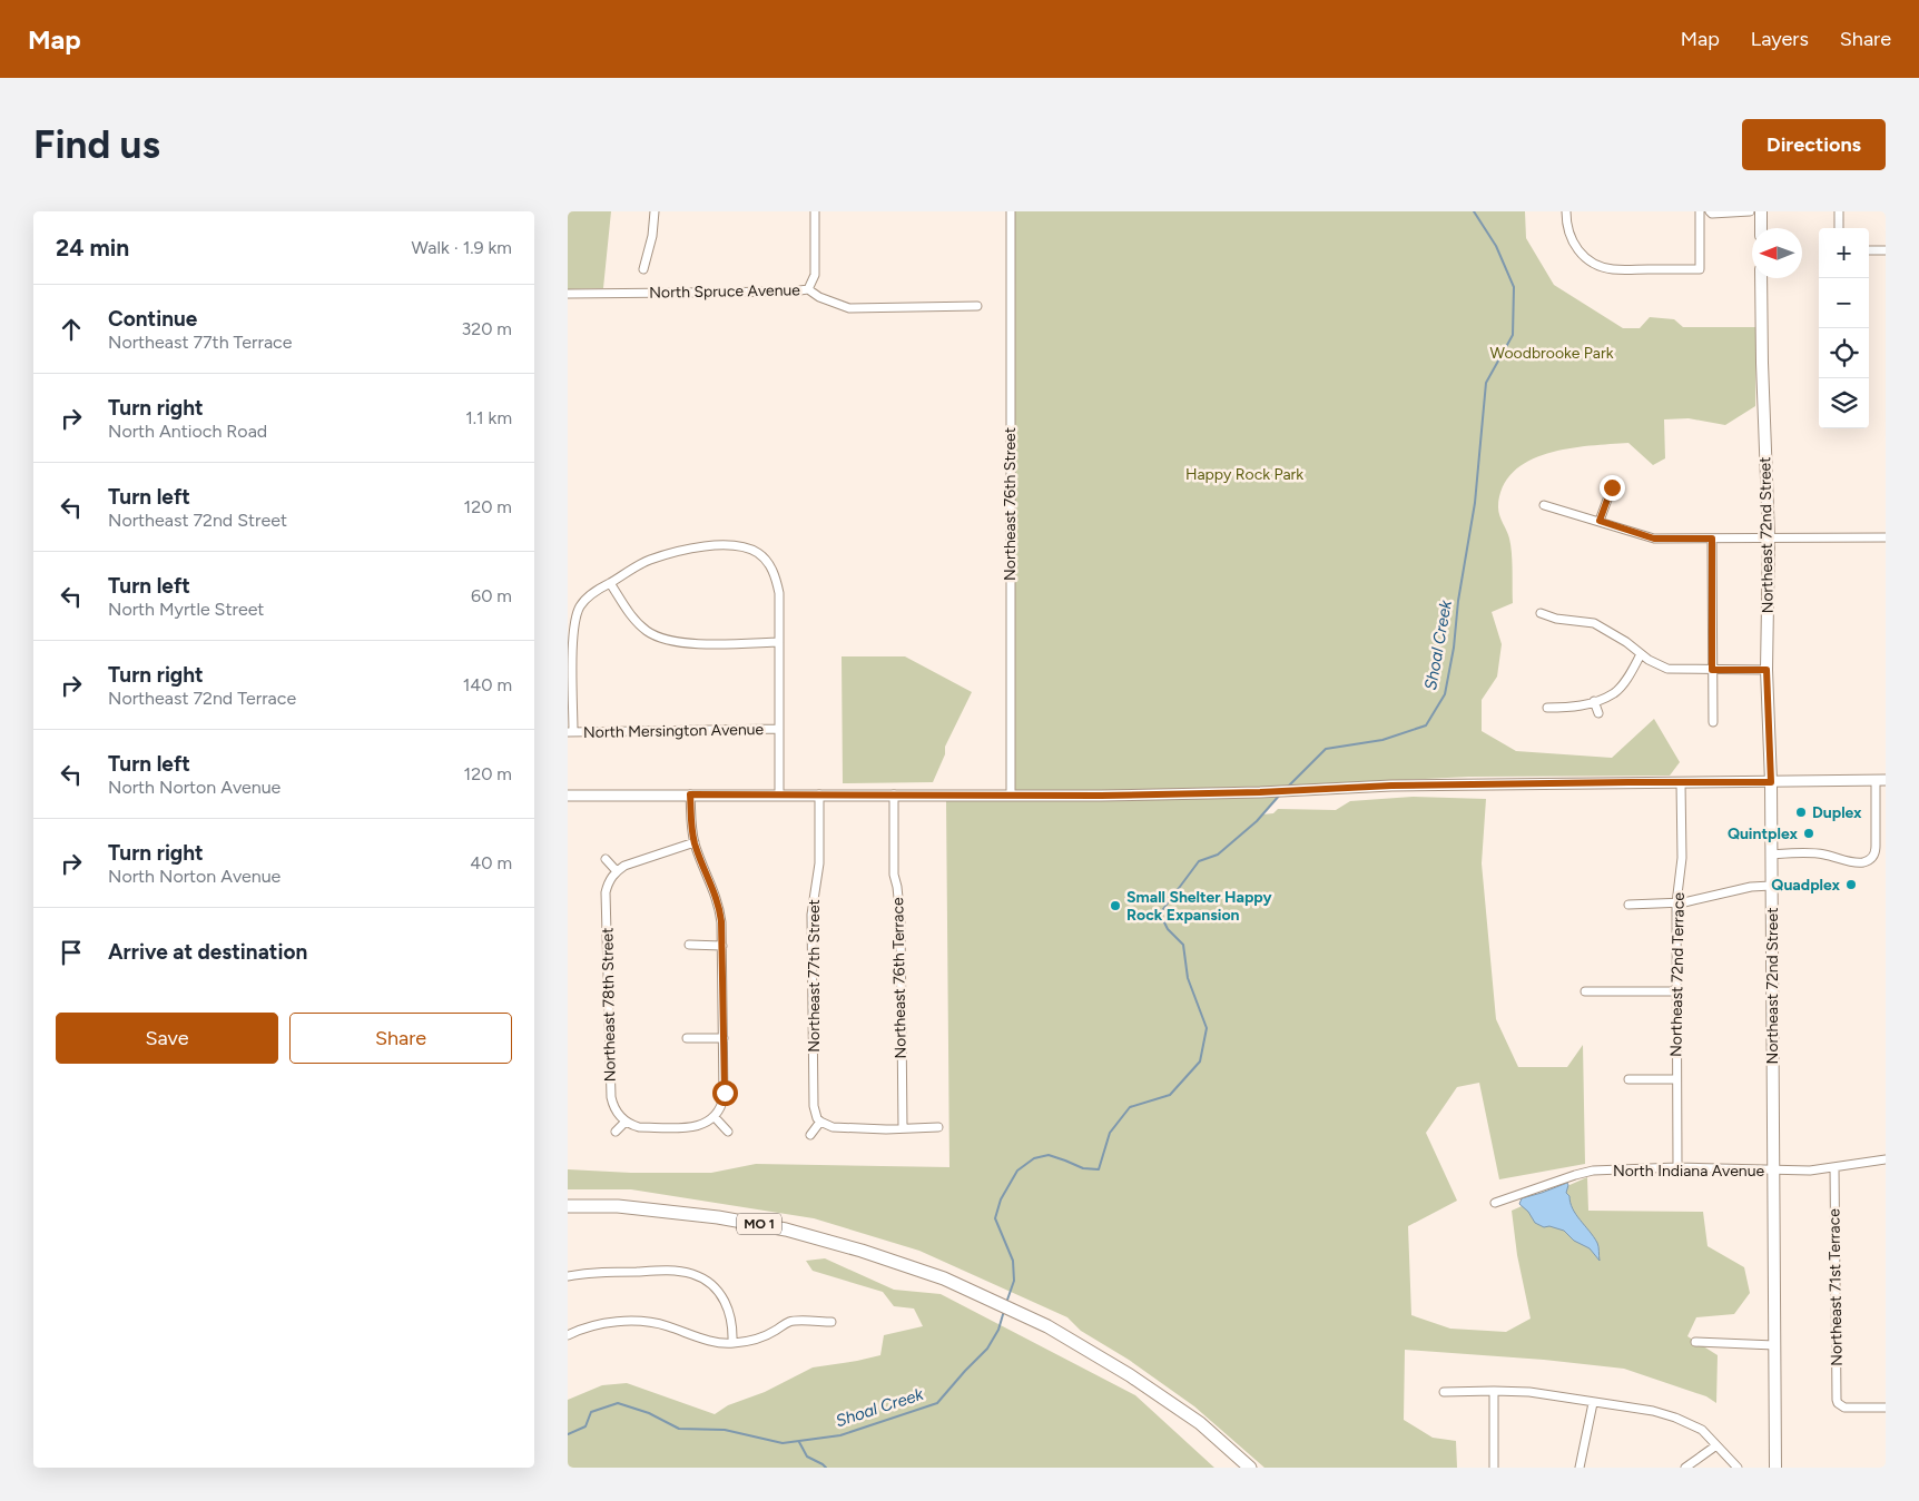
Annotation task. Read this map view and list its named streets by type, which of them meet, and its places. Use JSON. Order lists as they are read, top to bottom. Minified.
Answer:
{"streets":{"main road":["Northeast 72nd Street","MO 1"],"street":["North Spruce Avenue","Northeast 76th Street","North Mersington Avenue","Northeast 72nd Terrace","Northeast 77th Street","Northeast 76th Terrace","Northeast 78th Street","North Indiana Avenue","Northeast 71st Terrace"]},"crossings":[["Northeast 72nd Street","North Indiana Avenue"],["Northeast 72nd Terrace","North Indiana Avenue"],["North Indiana Avenue","Northeast 71st Terrace"]],"water":["Shoal Creek"],"parks":["Woodbrooke Park","Happy Rock Park"],"places":["Duplex","Quintplex","Quadplex","Small Shelter Happy Rock Expansion"],"north":"left","page":{"header":"Map","nav":["Map","Layers","Share"],"buttons":["Directions",["Save","Share"]],"title":"Find us","heading":["24 min","Walk · 1.9 km"],"map_buttons":["+","−"],"list":[["Continue","Northeast 77th Terrace","320 m"],["Turn right","North Antioch Road","1.1 km"],["Turn left","Northeast 72nd Street","120 m"],["Turn left","North Myrtle Street","60 m"],["Turn right","Northeast 72nd Terrace","140 m"],["Turn left","North Norton Avenue","120 m"],["Turn right","North Norton Avenue","40 m"],"Arrive at destination"]}}
